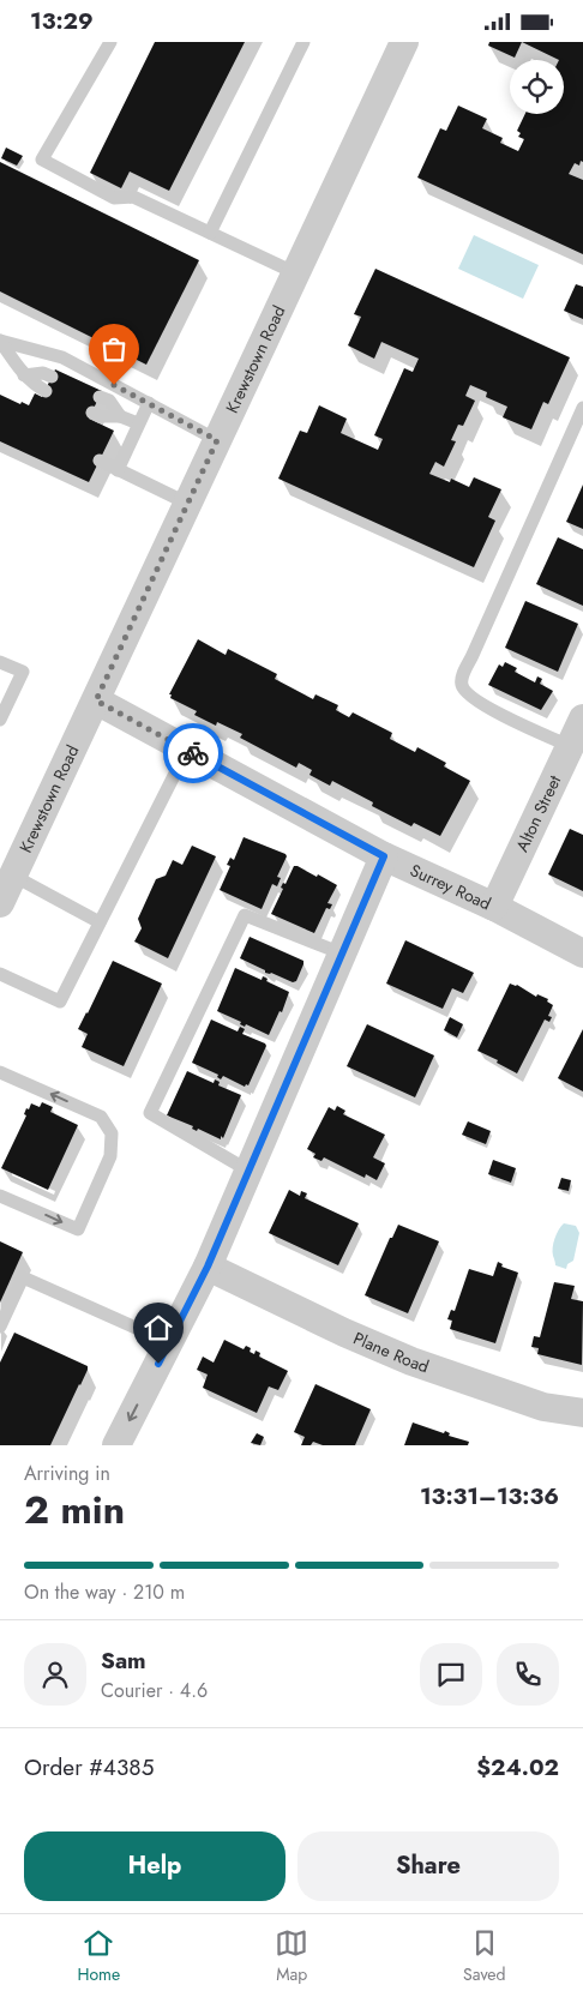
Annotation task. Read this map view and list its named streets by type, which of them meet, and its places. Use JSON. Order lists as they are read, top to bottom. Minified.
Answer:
{"streets":{"street":["Krewstown Road","Alton Street","Surrey Road","Plane Road"]},"crossings":[["Krewstown Road","Surrey Road"],["Alton Street","Surrey Road"]],"page":{"status":"13:29","heading":["2 min","Arriving in","13:31–13:36"],"panel":["Sam","Courier · 4.6","Order #4385","$24.02"],"bar":"On the way · 210 m","buttons":["Help","Share"],"tabs":["Home","Map","Saved"]}}
